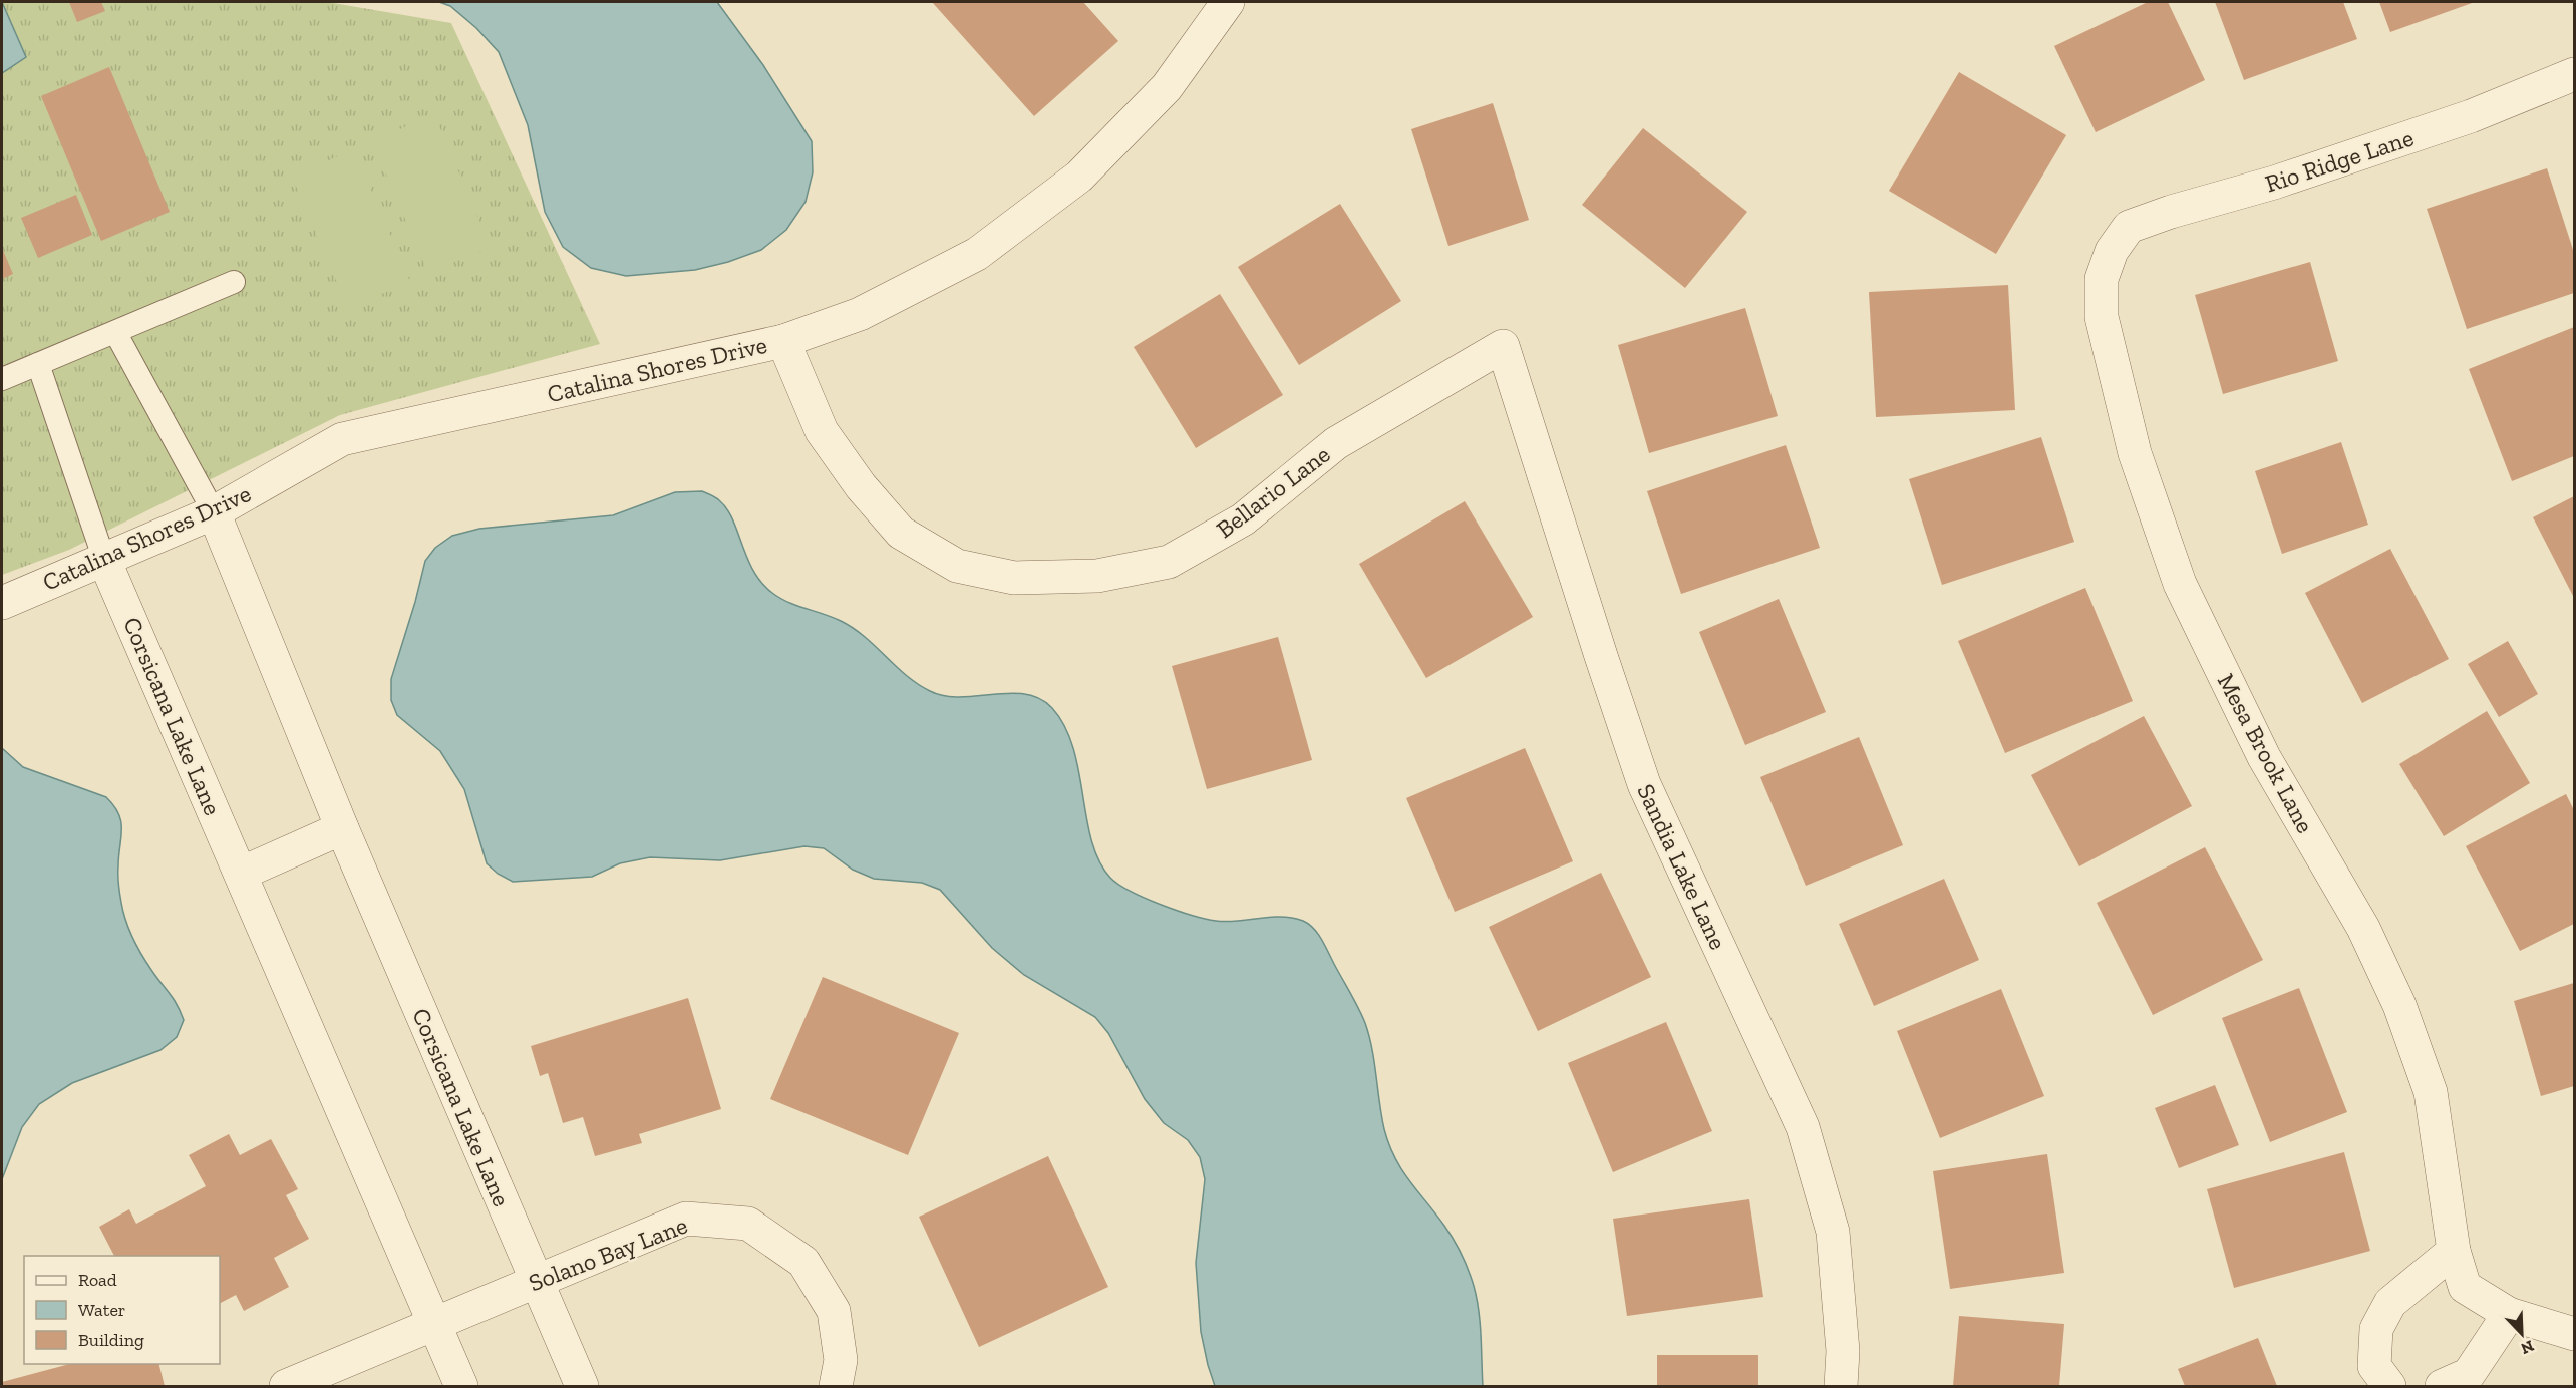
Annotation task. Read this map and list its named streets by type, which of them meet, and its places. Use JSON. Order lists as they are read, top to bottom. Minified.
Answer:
{"streets":{"street":["Rio Ridge Lane","Catalina Shores Drive","Bellario Lane","Corsicana Lake Lane","Mesa Brook Lane","Sandia Lake Lane","Solano Bay Lane"]},"crossings":[["Rio Ridge Lane","Mesa Brook Lane"],["Catalina Shores Drive","Bellario Lane"],["Catalina Shores Drive","Corsicana Lake Lane"],["Bellario Lane","Sandia Lake Lane"],["Corsicana Lake Lane","Solano Bay Lane"]],"legend":["Road","Water","Building"],"north":"bottom right"}
